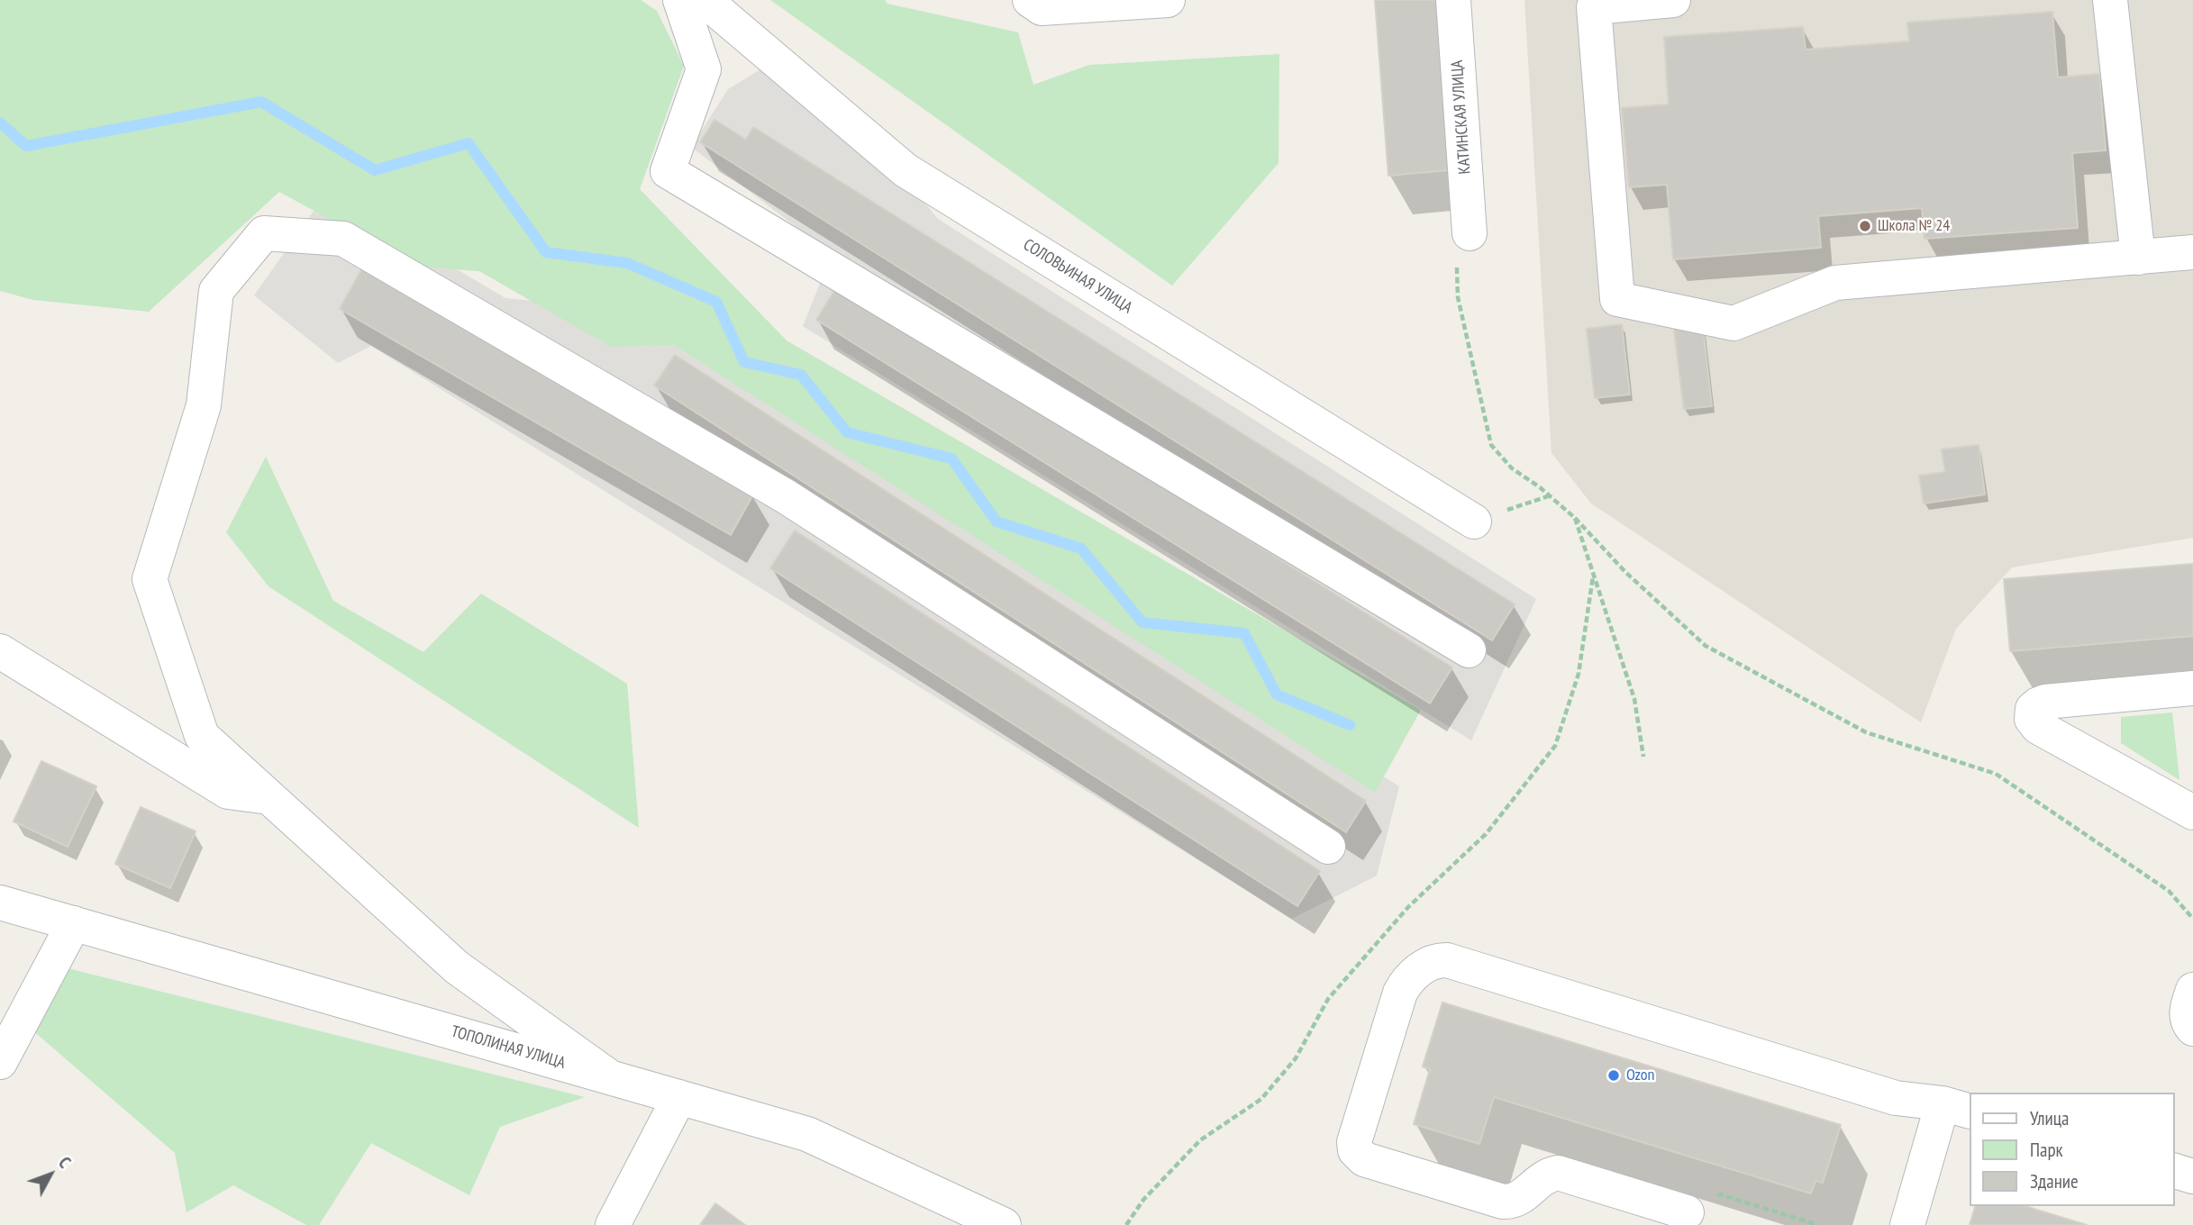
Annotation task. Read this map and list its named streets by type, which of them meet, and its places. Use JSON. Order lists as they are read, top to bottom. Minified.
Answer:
{"streets":{"street":["КАТИНСКАЯ УЛИЦА","СОЛОВЬИНАЯ УЛИЦА","ТОПОЛИНАЯ УЛИЦА"]},"places":["Школа № 24","Ozon"],"legend":["Улица","Парк","Здание"],"north":"top right"}
